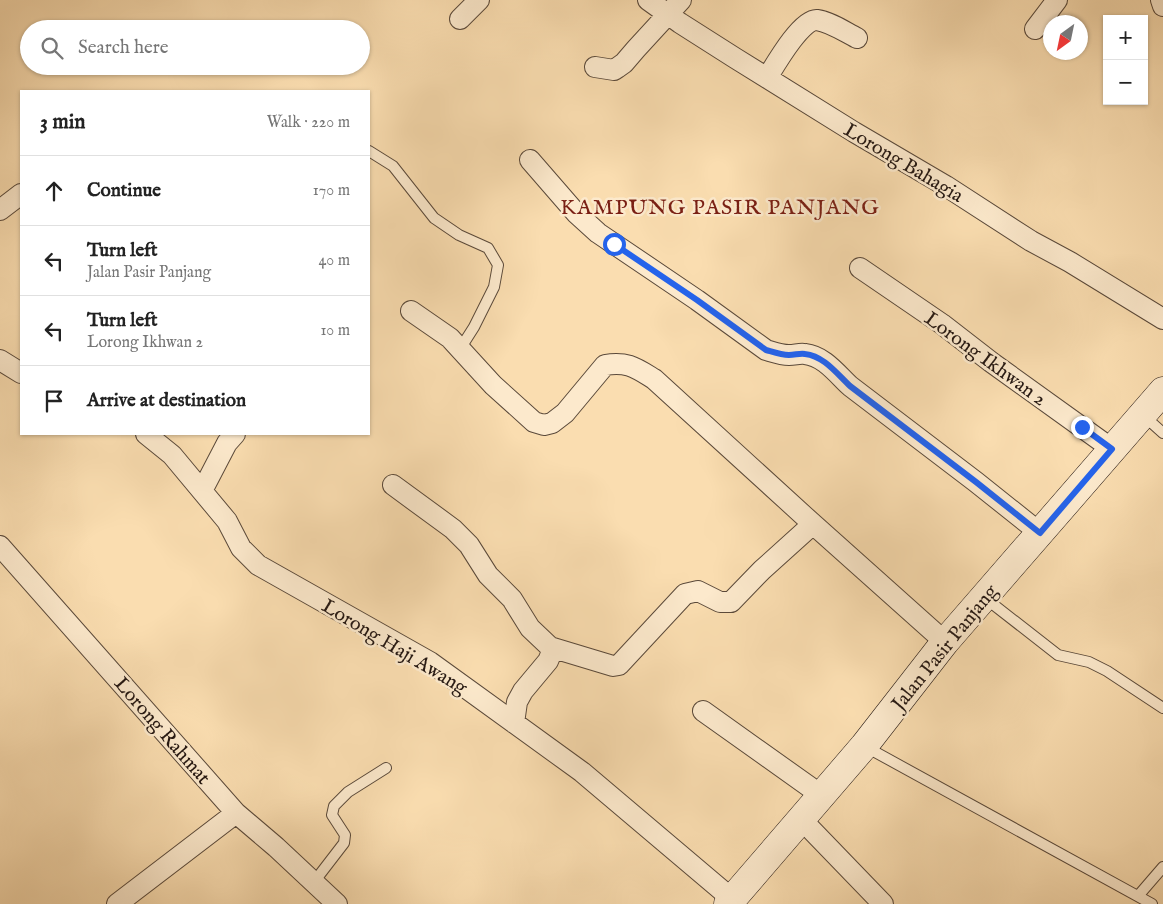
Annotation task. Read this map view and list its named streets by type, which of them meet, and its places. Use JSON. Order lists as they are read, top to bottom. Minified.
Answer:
{"streets":{"main road":["Jalan Pasir Panjang"],"street":["Lorong Bahagia","Lorong Ikhwan 2","Lorong Haji Awang","Lorong Rahmat"]},"crossings":[["Lorong Ikhwan 2","Jalan Pasir Panjang"],["Lorong Haji Awang","Jalan Pasir Panjang"]],"districts":["KAMPUNG PASIR PANJANG"],"north":"bottom left","page":{"map_buttons":["+","−"],"search":"Search here","heading":["3 min","Walk · 220 m"],"list":[["Continue","170 m"],["Turn left","Jalan Pasir Panjang","40 m"],["Turn left","Lorong Ikhwan 2","10 m"],"Arrive at destination"]}}
